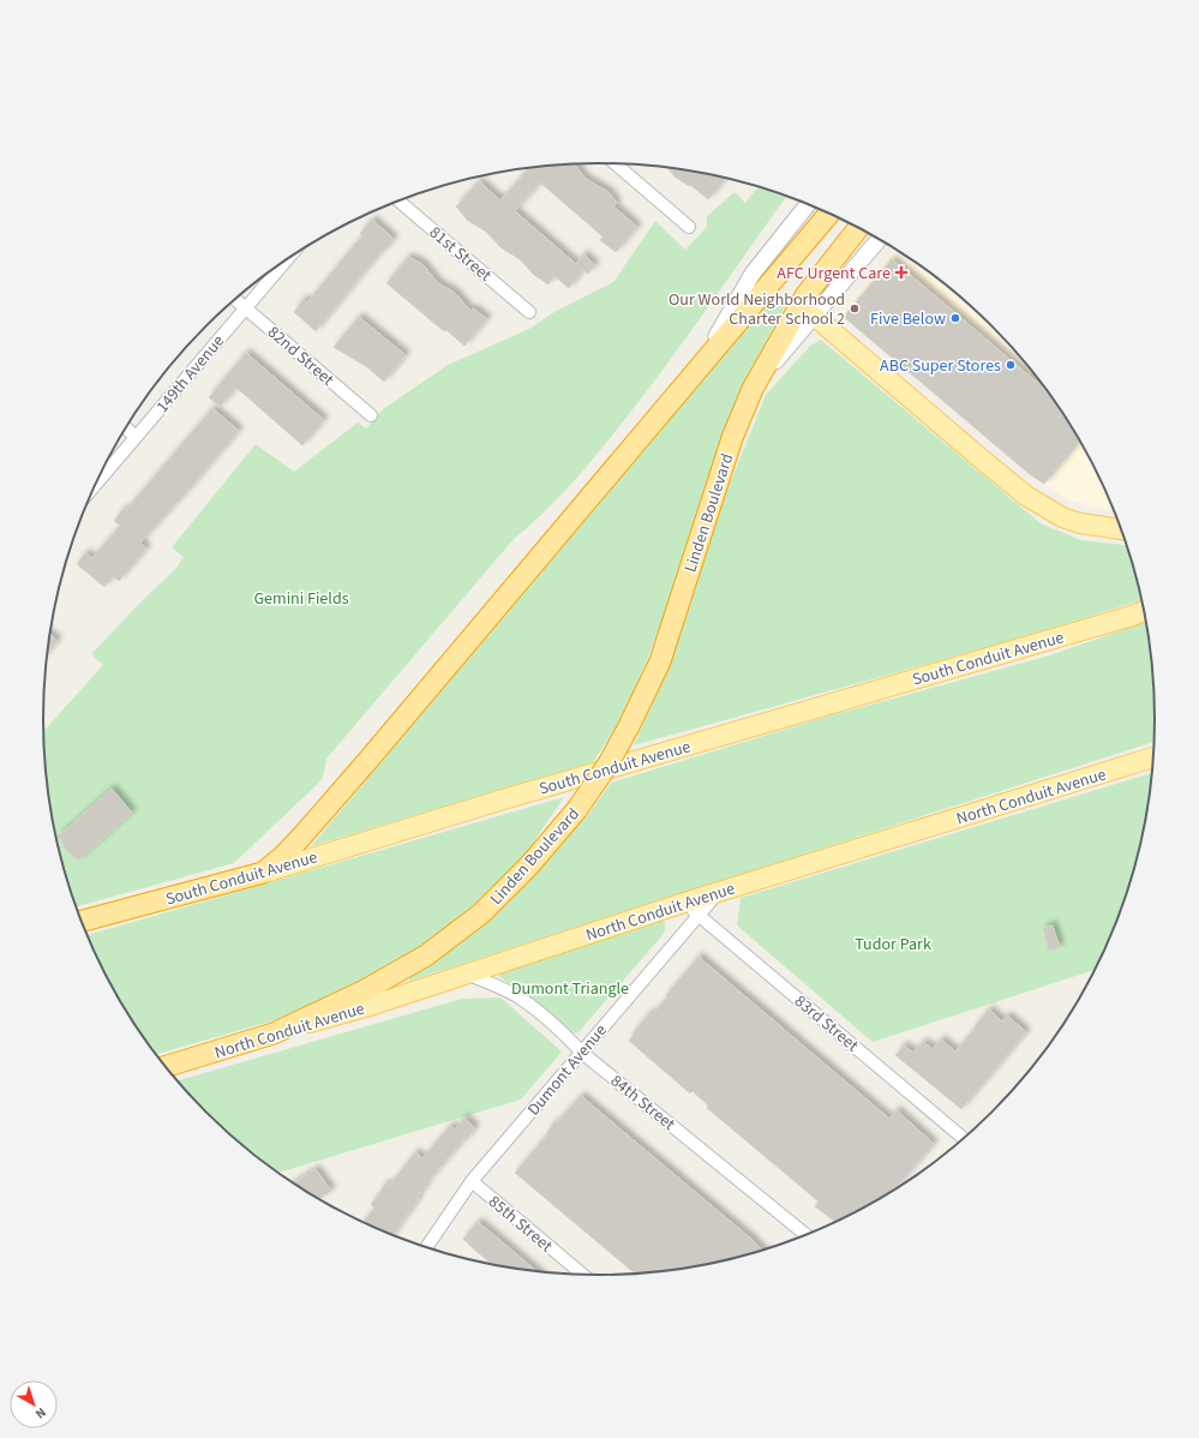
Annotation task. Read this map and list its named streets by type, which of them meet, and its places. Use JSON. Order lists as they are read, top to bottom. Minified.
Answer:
{"streets":{"highway":["Linden Boulevard","South Conduit Avenue","North Conduit Avenue"],"street":["81st Street","82nd Street","149th Avenue","83rd Street","Dumont Avenue","84th Street","85th Street"]},"crossings":[["82nd Street","149th Avenue"],["Linden Boulevard","North Conduit Avenue"],["North Conduit Avenue","83rd Street"],["North Conduit Avenue","Dumont Avenue"],["North Conduit Avenue","84th Street"],["83rd Street","Dumont Avenue"],["Dumont Avenue","84th Street"],["Dumont Avenue","85th Street"]],"parks":["Gemini Fields","Tudor Park","Dumont Triangle"],"places":{"health":["AFC Urgent Care"],"other":["Our World Neighborhood Charter School 2","Five Below","ABC Super Stores"]},"north":"bottom right"}
